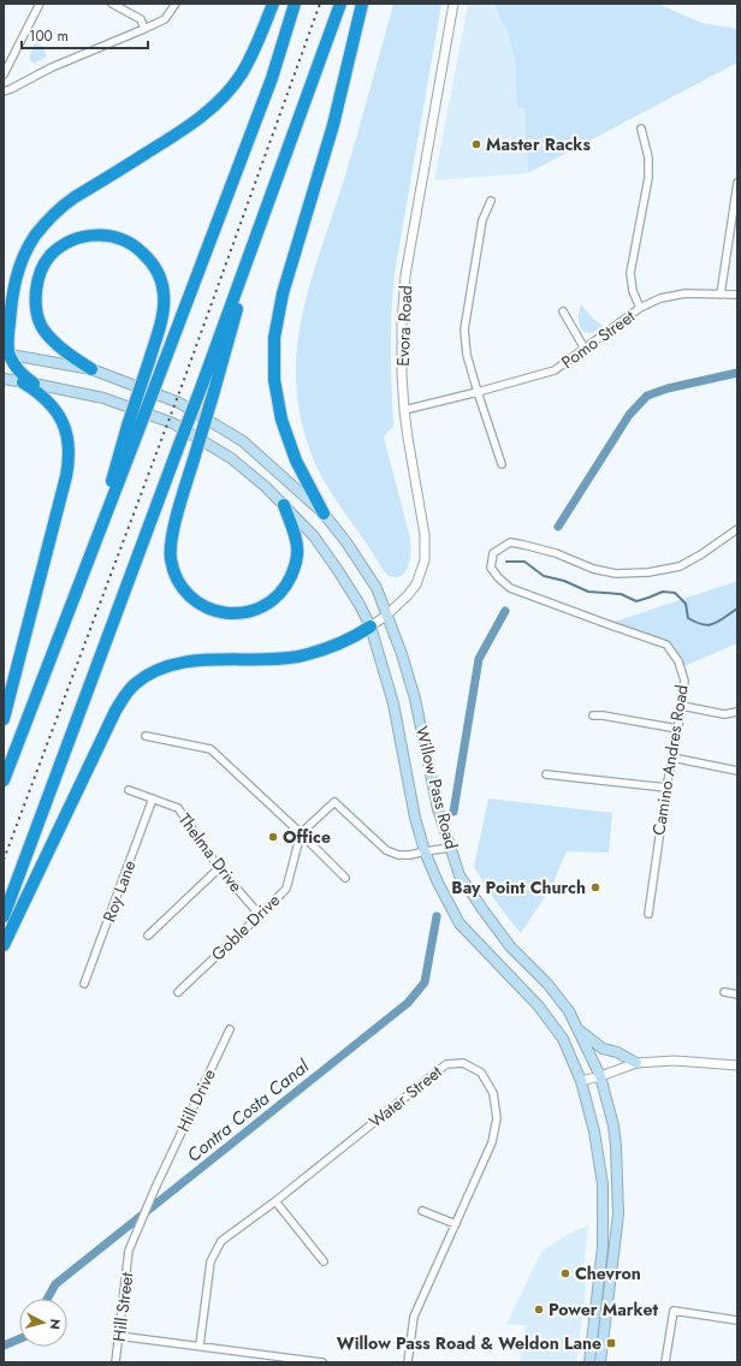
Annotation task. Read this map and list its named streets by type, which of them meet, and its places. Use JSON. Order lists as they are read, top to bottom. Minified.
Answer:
{"streets":{"main road":["Willow Pass Road"],"street":["Evora Road","Pomo Street","Camino Andres Road","Thelma Drive","Roy Lane","Goble Drive","Water Street","Hill Drive","Hill Street"]},"crossings":[["Evora Road","Pomo Street"],["Evora Road","Willow Pass Road"],["Thelma Drive","Roy Lane"],["Thelma Drive","Goble Drive"],["Hill Drive","Hill Street"]],"water":["Contra Costa Canal"],"places":{"other":["Master Racks","Office","Bay Point Church","Chevron","Power Market"],"transit":["Willow Pass Road & Weldon Lane"]},"scale_bar":"100 m","north":"right"}
